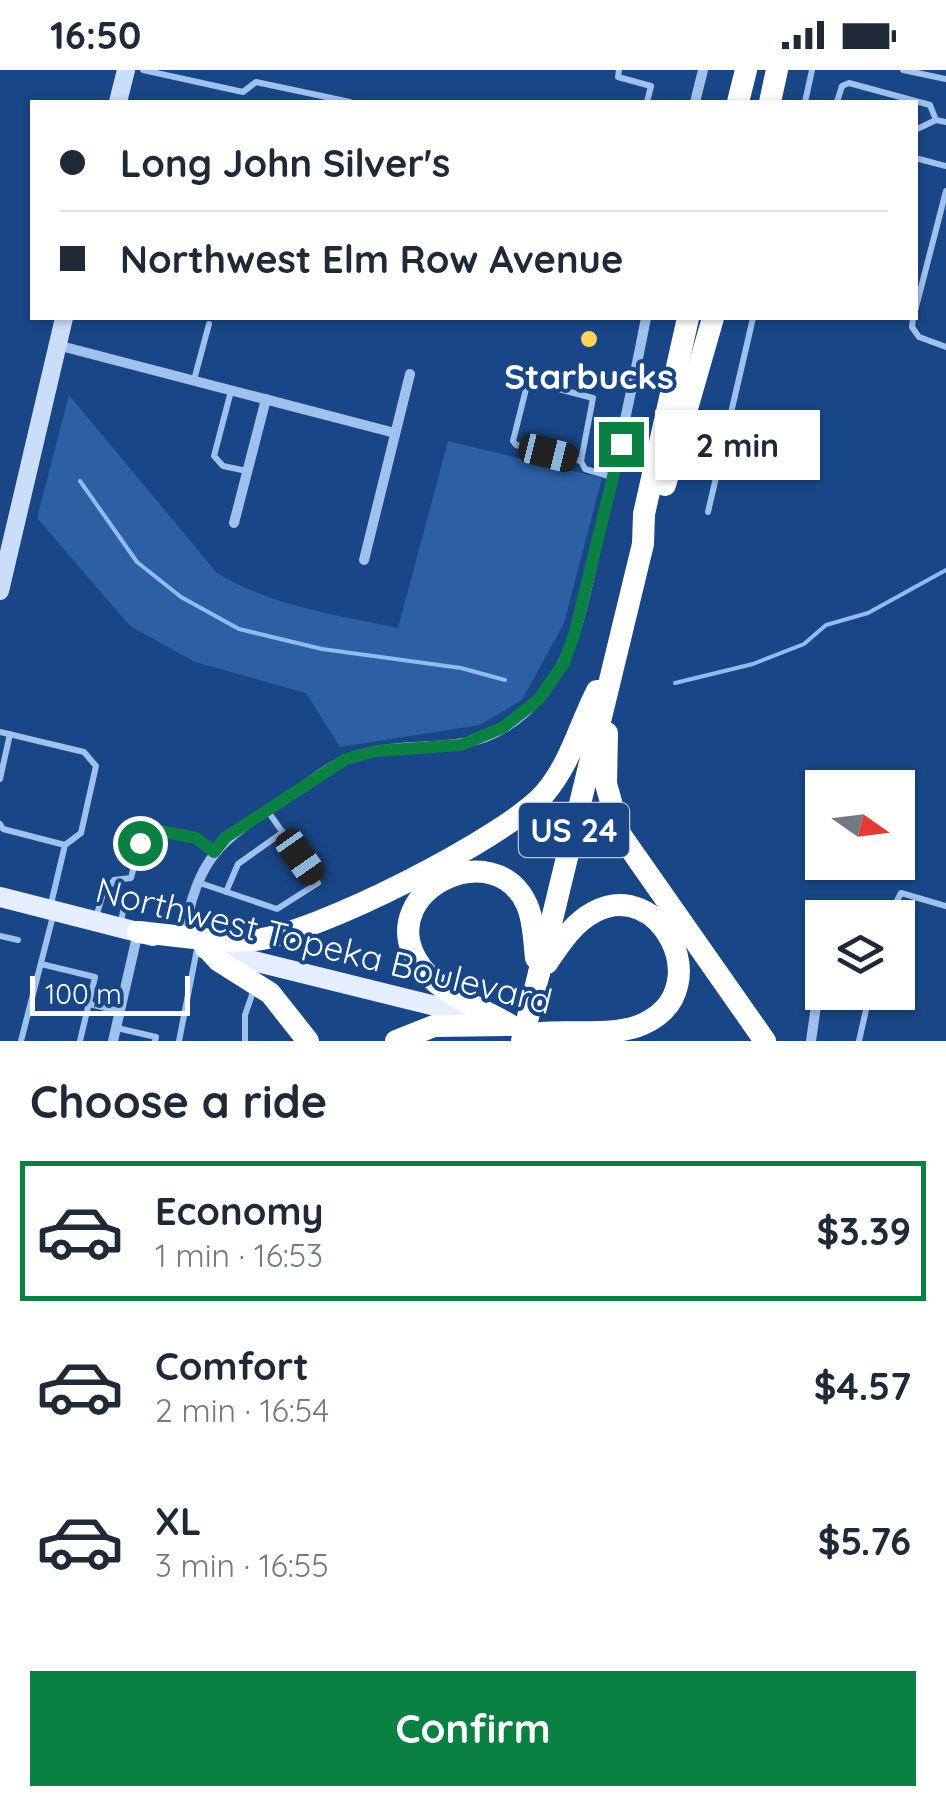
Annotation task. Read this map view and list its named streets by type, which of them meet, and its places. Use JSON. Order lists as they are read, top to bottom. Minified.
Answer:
{"streets":{"highway":["US 24"],"main road":["Northwest Topeka Boulevard"]},"crossings":[["US 24","Northwest Topeka Boulevard"]],"places":["Starbucks"],"scale_bar":"100 m","north":"right","page":{"status":"16:50","banner":["Long John Silver's","Northwest Elm Row Avenue"],"bubble":"2 min","scale":"100 m","heading":"Choose a ride","list":[{"name":"Economy","note":"1 min · 16:53","value":"$3.39"},{"name":"Comfort","note":"2 min · 16:54","value":"$4.57"},{"name":"XL","note":"3 min · 16:55","value":"$5.76"}],"buttons":"Confirm"}}
